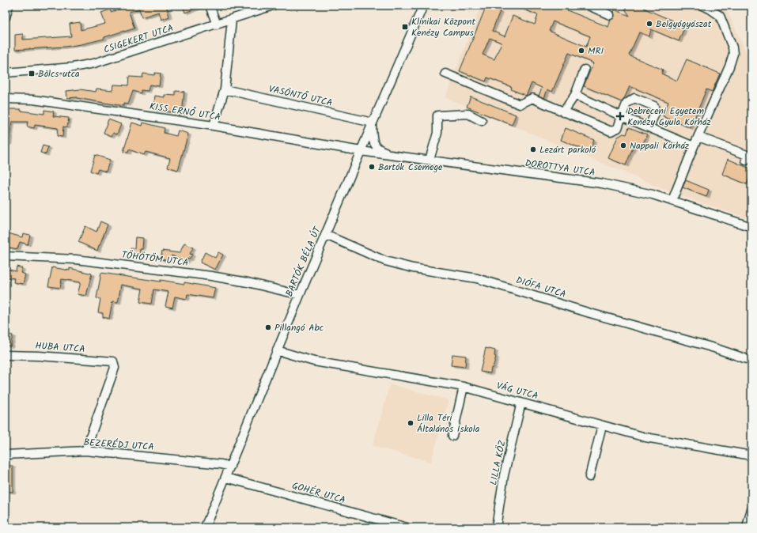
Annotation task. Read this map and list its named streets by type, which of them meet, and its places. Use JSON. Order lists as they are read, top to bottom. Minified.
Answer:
{"streets":{"street":["CSIGEKERT UTCA","VASÖNTŐ UTCA","KISS ERNŐ UTCA","DOROTTYA UTCA","TÖHÖTÖM UTCA","BARTÓK BÉLA ÚT","DIÓFA UTCA","HUBA UTCA","VÁG UTCA","BEZERÉDJ UTCA","LILLA KÖZ","GOHÉR UTCA"]},"crossings":[["VASÖNTŐ UTCA","BARTÓK BÉLA ÚT"],["KISS ERNŐ UTCA","DOROTTYA UTCA"],["KISS ERNŐ UTCA","BARTÓK BÉLA ÚT"],["DOROTTYA UTCA","BARTÓK BÉLA ÚT"],["TÖHÖTÖM UTCA","BARTÓK BÉLA ÚT"],["BARTÓK BÉLA ÚT","DIÓFA UTCA"],["BARTÓK BÉLA ÚT","VÁG UTCA"],["BARTÓK BÉLA ÚT","BEZERÉDJ UTCA"],["BARTÓK BÉLA ÚT","GOHÉR UTCA"],["HUBA UTCA","BEZERÉDJ UTCA"],["VÁG UTCA","LILLA KÖZ"]],"places":{"other":["Belgyógyászat","MRI","Nappali Kórház","Lezárt parkoló","Bartók Csemege","Pillangó Abc","Lilla Téri Általános Iskola"],"transit":["Klinikai Központ Kenézy Campus","Bölcs utca"],"health":["Debreceni Egyetem Kenézy Gyula Kórház"]}}
